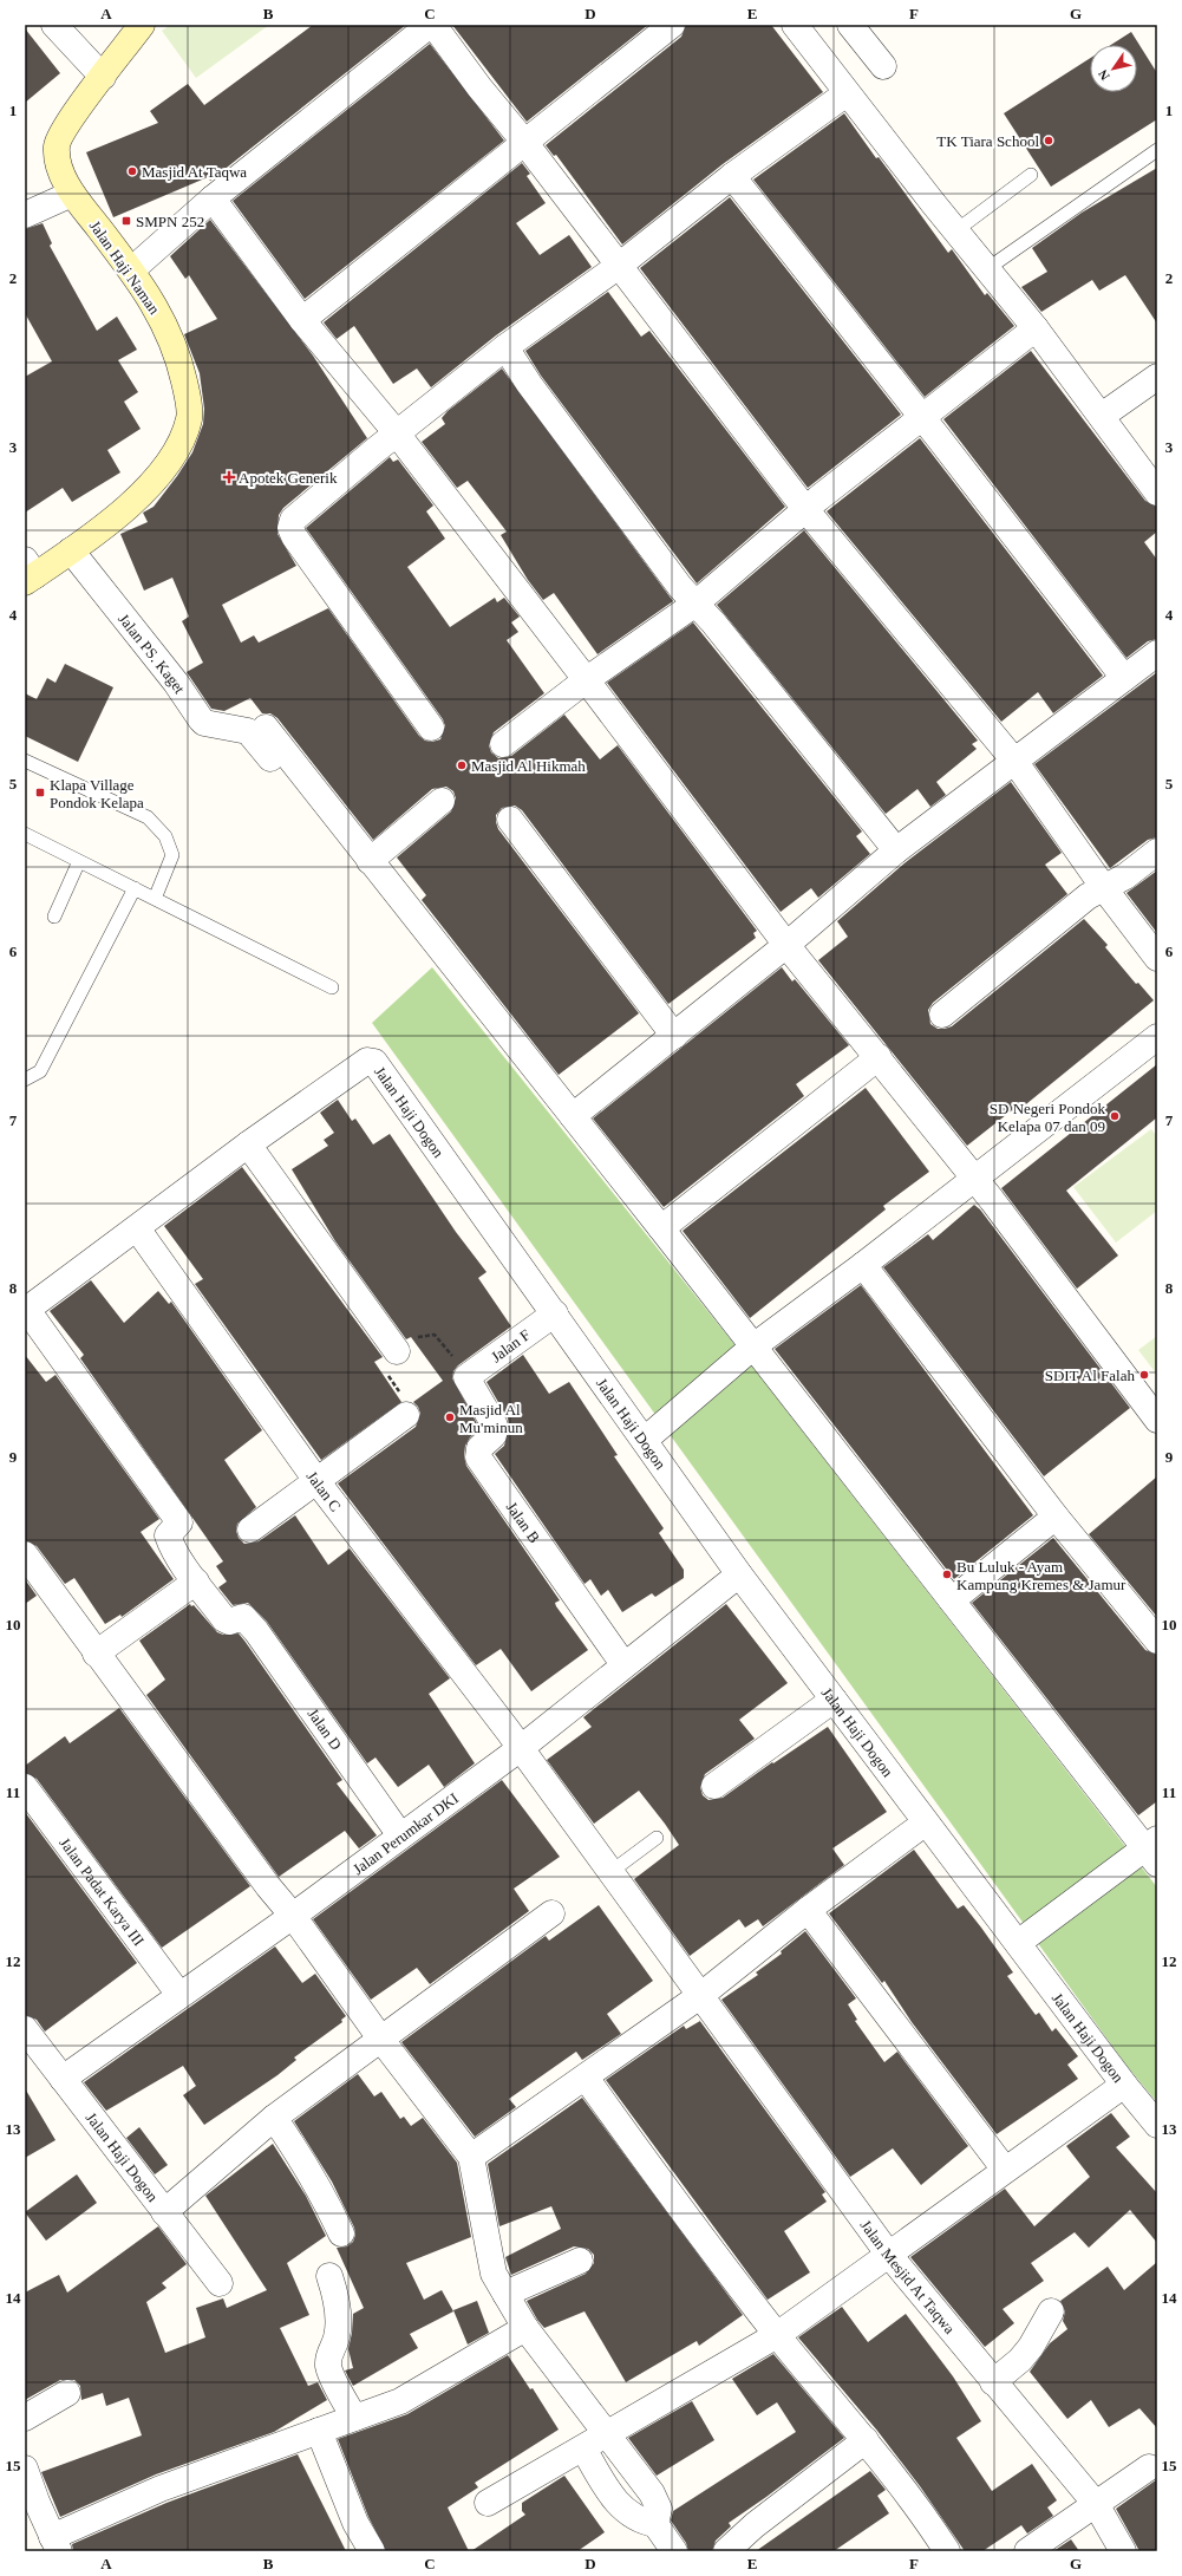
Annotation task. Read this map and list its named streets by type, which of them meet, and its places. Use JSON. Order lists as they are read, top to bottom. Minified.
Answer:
{"streets":{"street":["Jalan Haji Naman","Jalan PS. Kaget","Jalan Haji Dogon","Jalan F","Jalan C","Jalan B","Jalan D","Jalan Perumkar DKI","Jalan Padat Karya III","Jalan Mesjid At Taqwa"]},"crossings":[["Jalan Haji Naman","Jalan PS. Kaget"],["Jalan Haji Dogon","Jalan F"],["Jalan Haji Dogon","Jalan C"],["Jalan Haji Dogon","Jalan Perumkar DKI"],["Jalan F","Jalan B"],["Jalan C","Jalan Perumkar DKI"],["Jalan C","Jalan Mesjid At Taqwa"],["Jalan B","Jalan Perumkar DKI"],["Jalan D","Jalan Perumkar DKI"],["Jalan Perumkar DKI","Jalan Padat Karya III"]],"places":{"other":["TK Tiara School","Masjid At Taqwa","Masjid Al Hikmah","SD Negeri Pondok Kelapa 07 dan 09","SDIT Al Falah","Masjid Al Mu'minun","Bu Luluk - Ayam Kampung Kremes & Jamur"],"transit":["SMPN 252","Klapa Village Pondok Kelapa"],"health":["Apotek Generik"]},"north":"bottom left","grid":{"columns":["A","B","C","D","E","F","G"],"rows":["1","2","3","4","5","6","7","8","9","10","11","12","13","14","15"]}}
